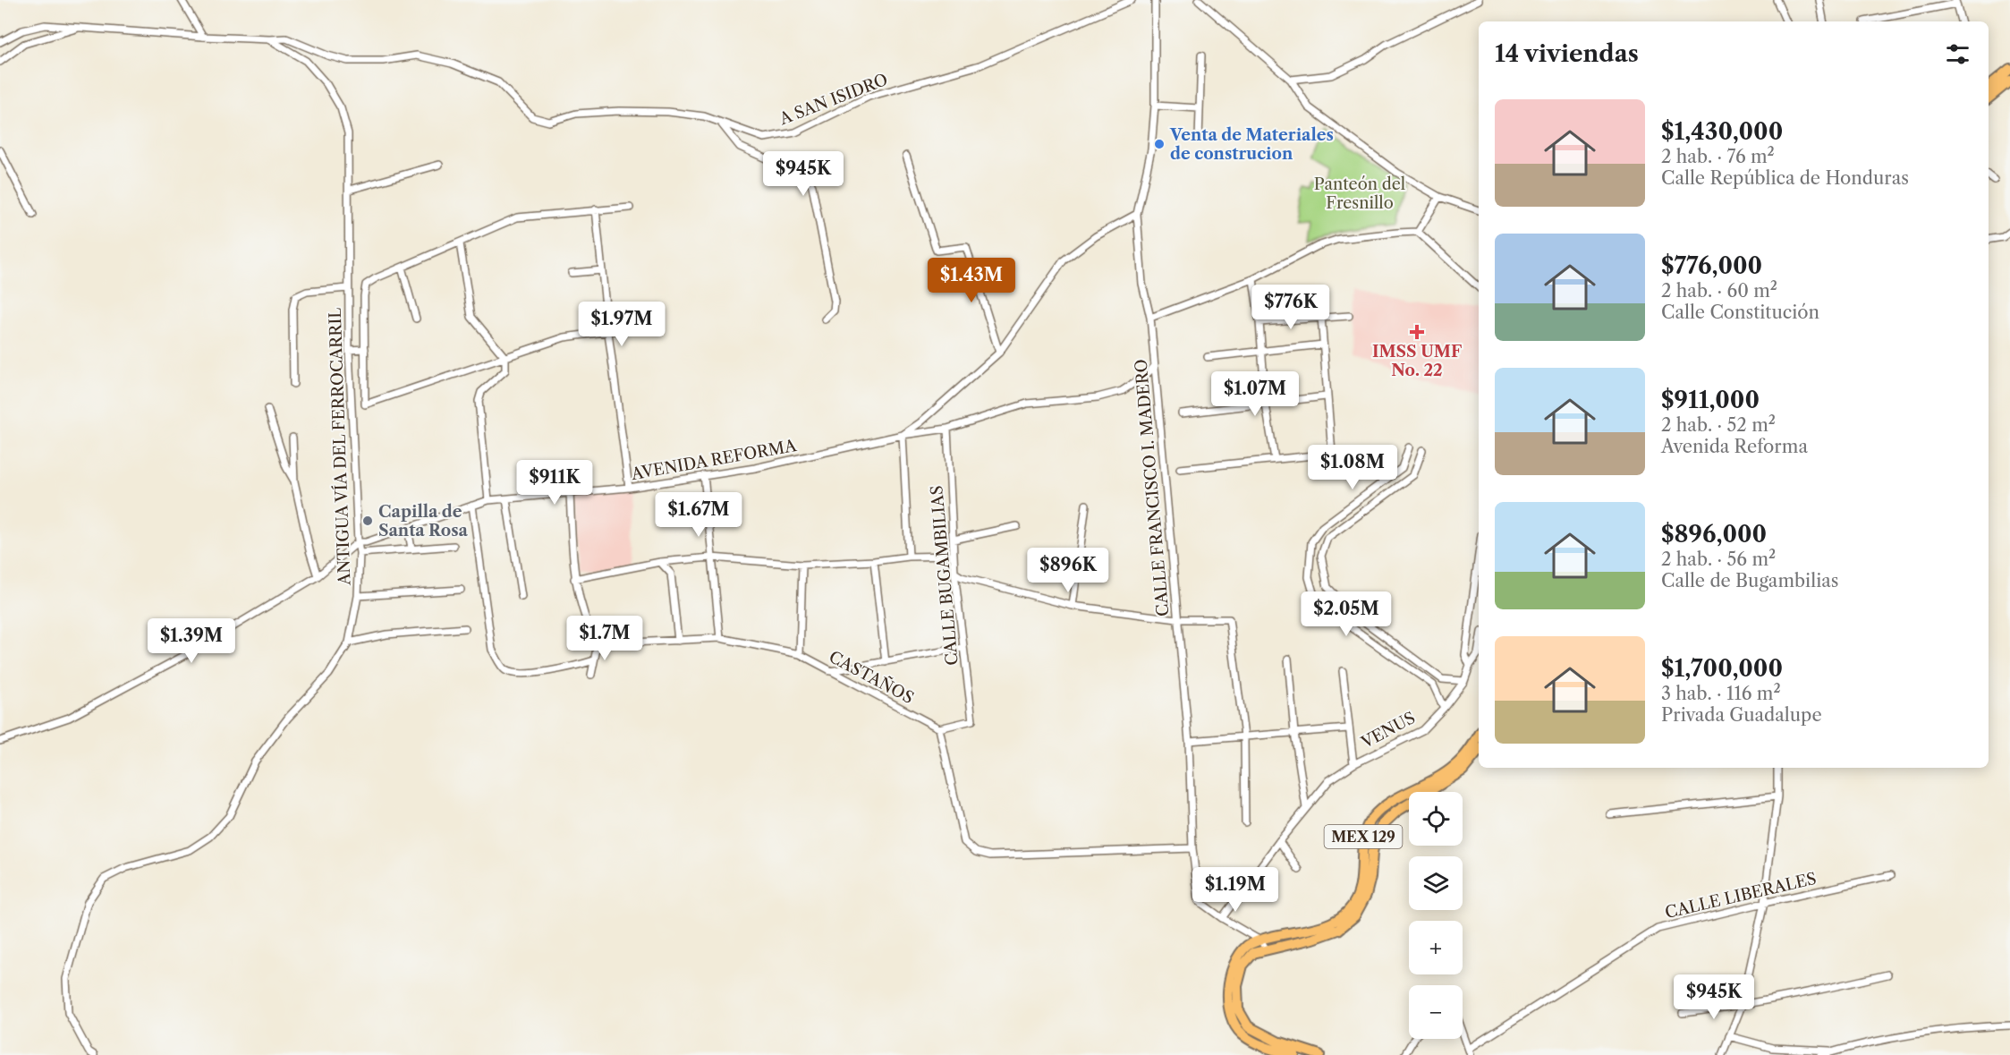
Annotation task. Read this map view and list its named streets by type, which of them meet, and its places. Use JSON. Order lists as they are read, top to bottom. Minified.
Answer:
{"streets":{"main road":["MEX 129"],"street":["A SAN ISIDRO","ANTIGUA VÍA DEL FERROCARRIL","AVENIDA REFORMA","CALLE FRANCISCO I. MADERO","CALLE BUGAMBILIAS","CASTAÑOS","VENUS","CALLE LIBERALES"]},"crossings":[["A SAN ISIDRO","ANTIGUA VÍA DEL FERROCARRIL"],["ANTIGUA VÍA DEL FERROCARRIL","AVENIDA REFORMA"],["AVENIDA REFORMA","CALLE FRANCISCO I. MADERO"],["AVENIDA REFORMA","CALLE BUGAMBILIAS"],["CALLE FRANCISCO I. MADERO","VENUS"],["CALLE FRANCISCO I. MADERO","MEX 129"],["CALLE BUGAMBILIAS","CASTAÑOS"]],"parks":["Panteón del Fresnillo"],"places":{"other":["Venta de Materiales de construcion","Capilla de Santa Rosa"],"health":["IMSS UMF No. 22"]},"page":{"heading":"14 viviendas","list":[{"name":"$1,430,000","note":"2 hab. · 76 m² · Calle República de Honduras"},{"name":"$776,000","note":"2 hab. · 60 m² · Calle Constitución"},{"name":"$911,000","note":"2 hab. · 52 m² · Avenida Reforma"},{"name":"$896,000","note":"2 hab. · 56 m² · Calle de Bugambilias"},{"name":"$1,700,000","note":"3 hab. · 116 m² · Privada Guadalupe"}],"price":["$945K","$1.43M","$776K","$1.97M","$1.07M","$1.08M","$911K","$1.67M","$896K","$2.05M","$1.7M","$1.39M","$1.19M","$945K"],"map_buttons":["+","−"]}}
